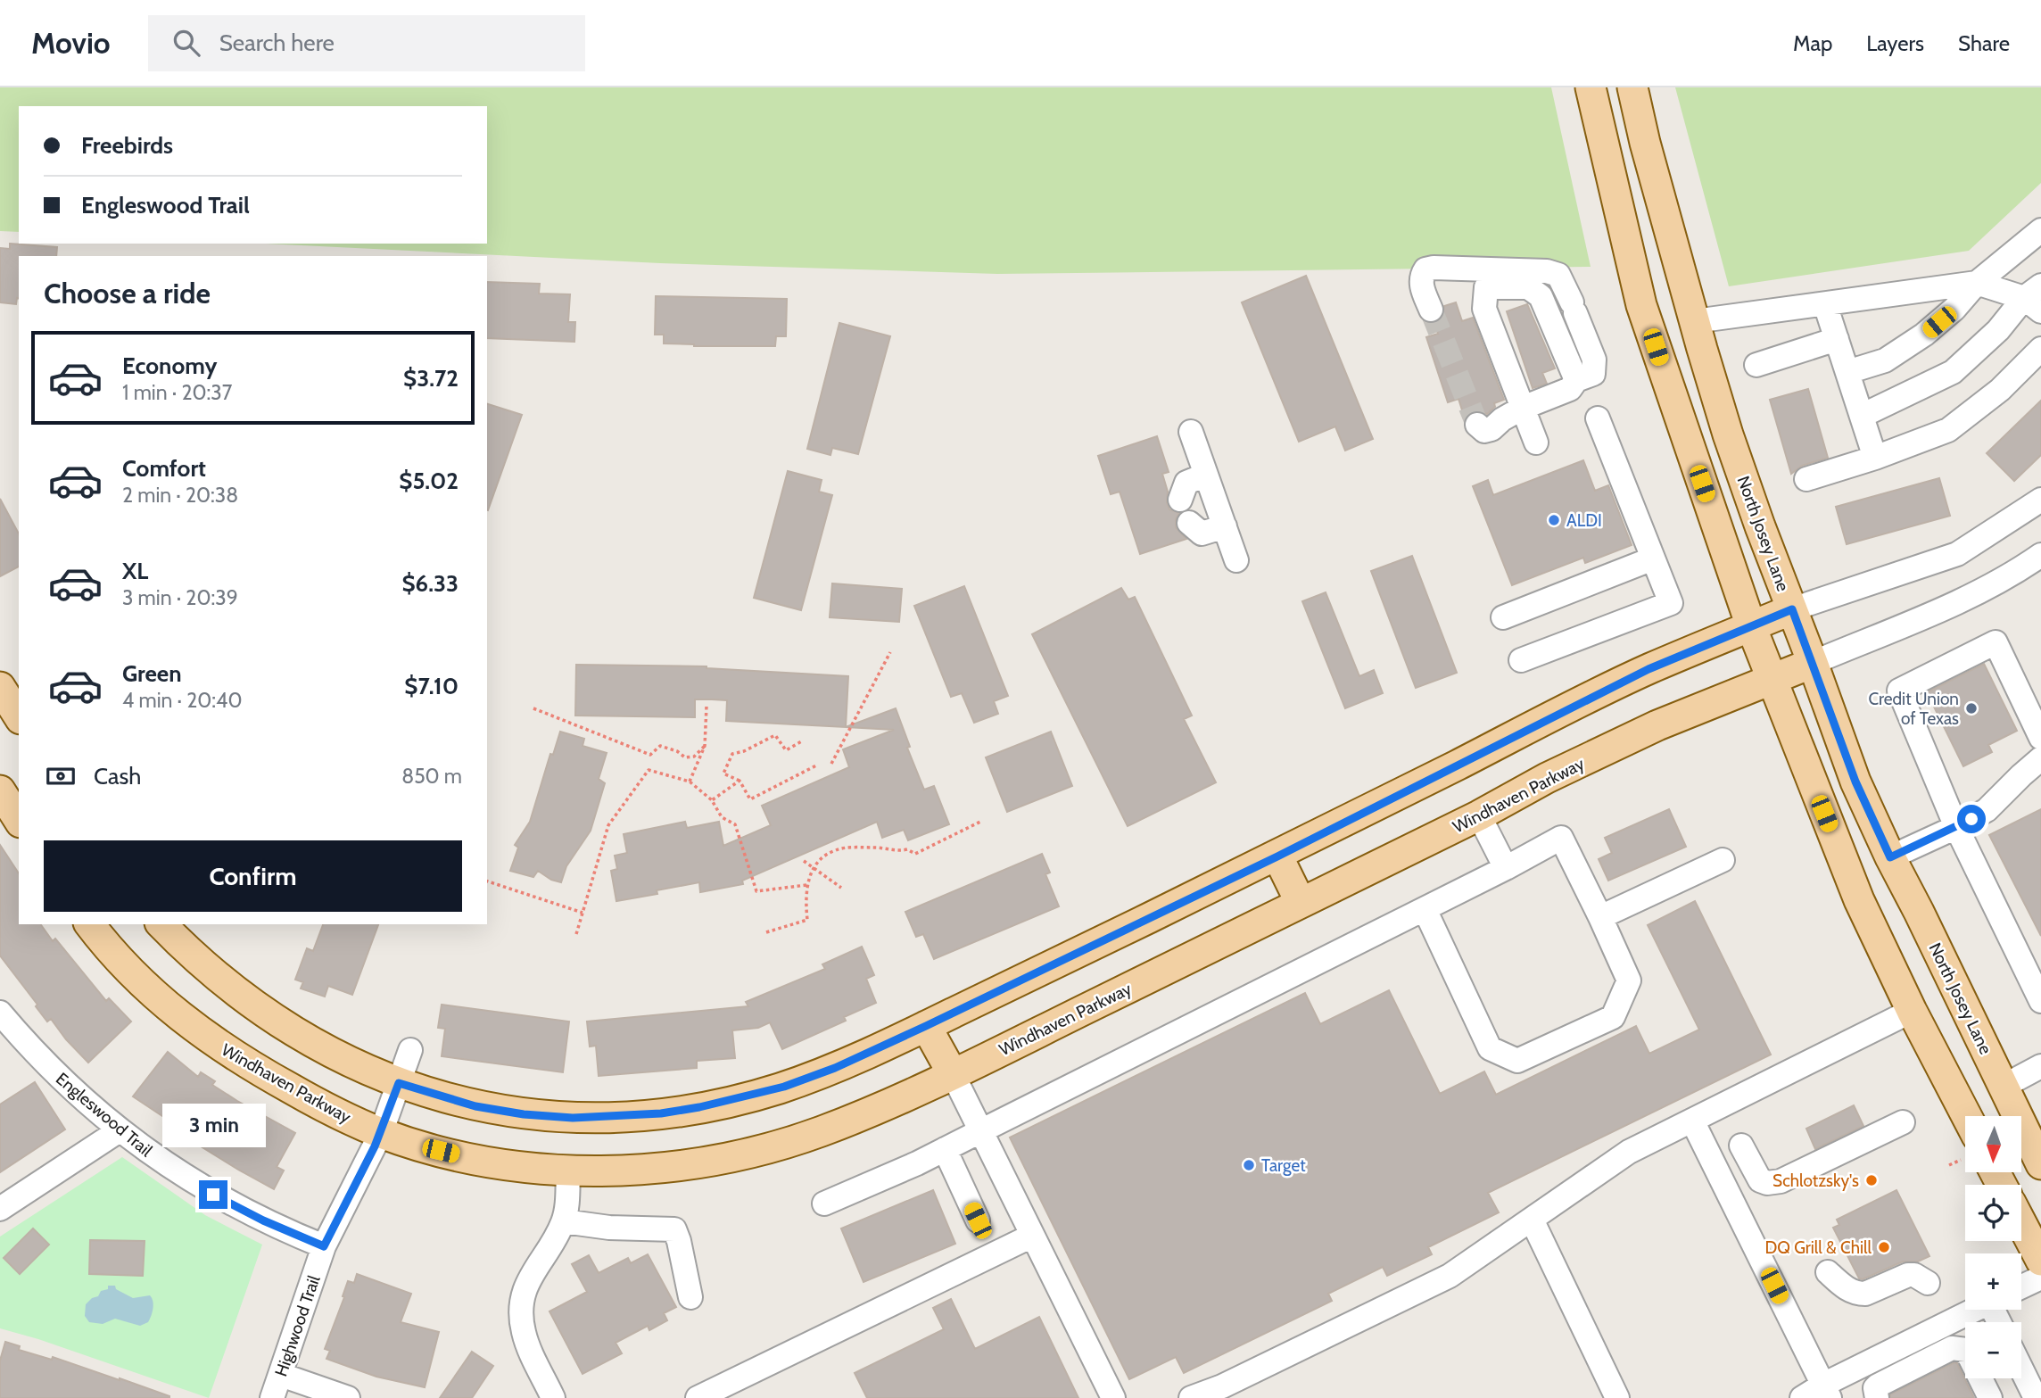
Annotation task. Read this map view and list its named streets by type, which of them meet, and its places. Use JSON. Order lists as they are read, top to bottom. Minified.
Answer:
{"streets":{"main road":["North Josey Lane","Windhaven Parkway"],"street":["Engleswood Trail","Highwood Trail"]},"crossings":[["North Josey Lane","Windhaven Parkway"],["Windhaven Parkway","Highwood Trail"],["Engleswood Trail","Highwood Trail"]],"places":["ALDI","Credit Union of Texas","Target","Schlotzsky's","DQ Grill & Chill"],"north":"bottom","page":{"header":"Movio","search":"Search here","nav":["Map","Layers","Share"],"banner":["Freebirds","Engleswood Trail"],"heading":"Choose a ride","list":[{"name":"Economy","note":"1 min · 20:37","value":"$3.72"},{"name":"Comfort","note":"2 min · 20:38","value":"$5.02"},{"name":"XL","note":"3 min · 20:39","value":"$6.33"},{"name":"Green","note":"4 min · 20:40","value":"$7.10"}],"pay":["Cash","850 m"],"buttons":"Confirm","bubble":"3 min","map_buttons":["+","−"]}}
